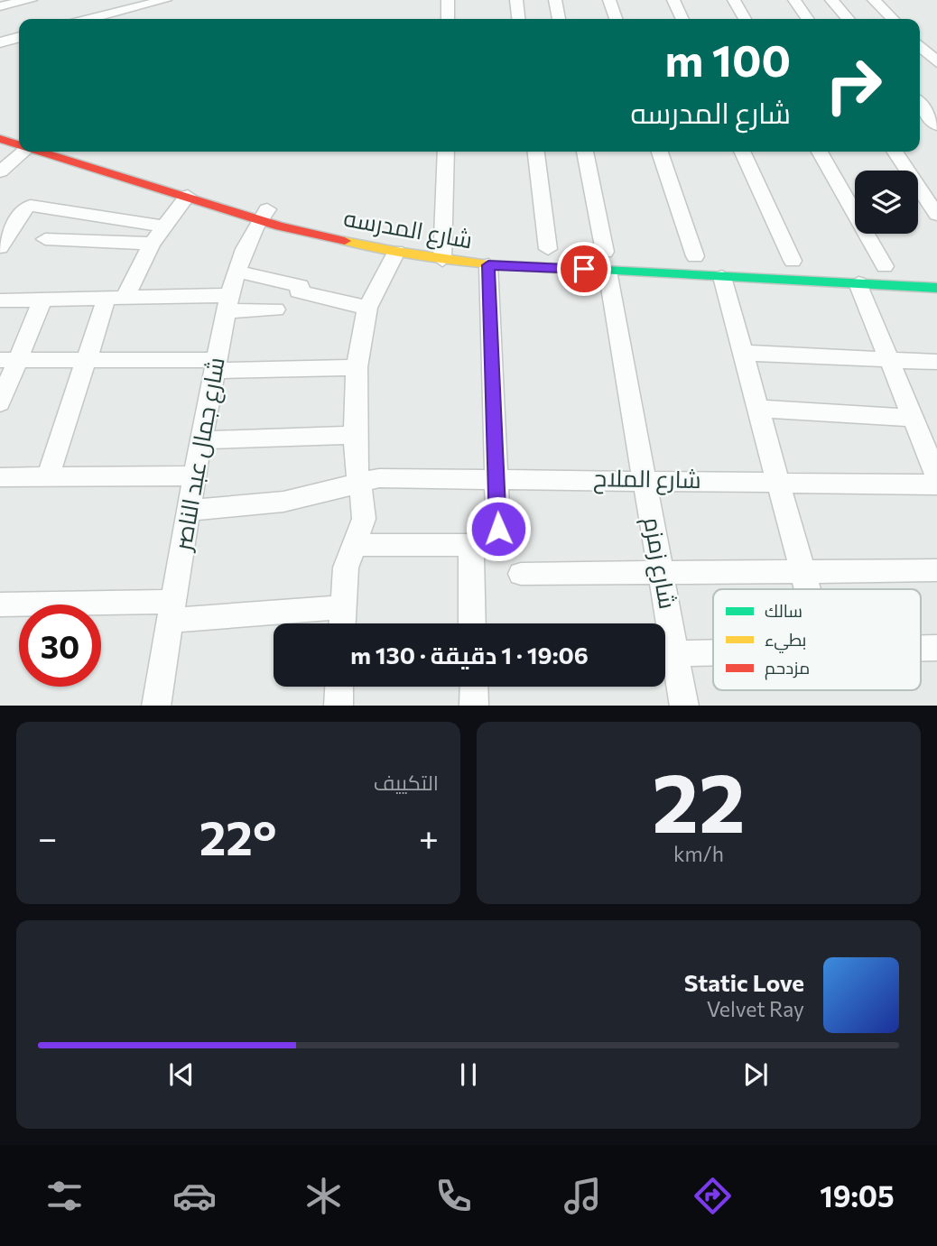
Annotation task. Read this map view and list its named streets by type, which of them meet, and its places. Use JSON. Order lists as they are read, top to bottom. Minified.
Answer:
{"streets":{"main road":["شارع المدرسه"],"street":["شارع جمال عبد الناصر","شارع الملاح","شارع زمزم"]},"crossings":[["شارع المدرسه","شارع جمال عبد الناصر"],["شارع المدرسه","شارع زمزم"],["شارع جمال عبد الناصر","شارع الملاح"],["شارع الملاح","شارع زمزم"]],"legend":["سالك","بطيء","مزدحم"],"page":{"turn":["100 m","شارع المدرسه"],"limit":"30","trip":"19:06 · 1 دقيقة · 130 m","tile":[["22","km/h"],"التكييف"],"heat":["−","22°","+"],"song":["Static Love","Velvet Ray"],"tabs":"19:05"}}
